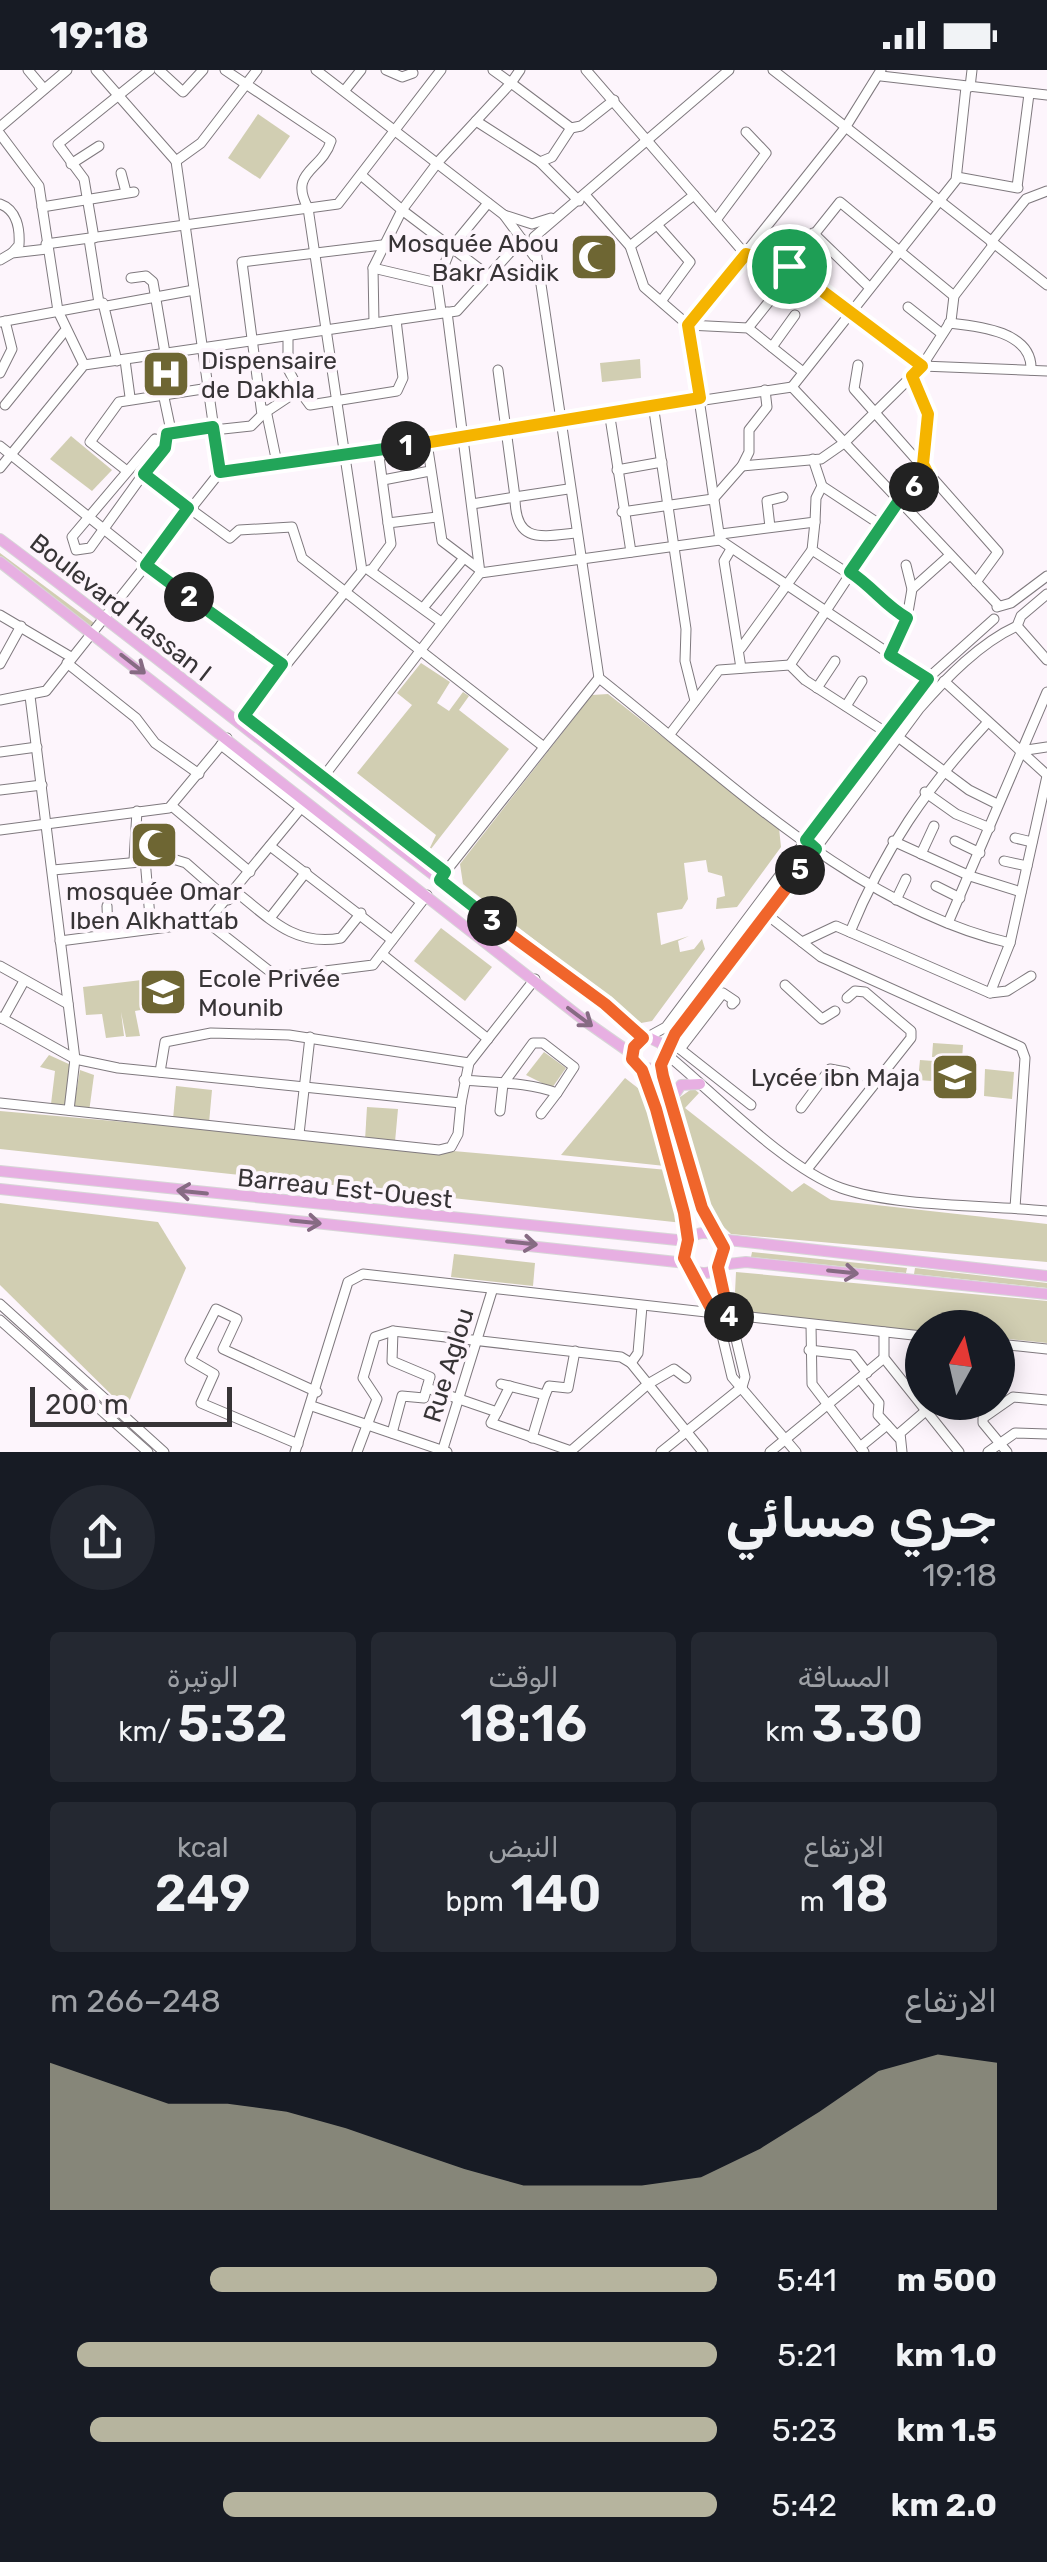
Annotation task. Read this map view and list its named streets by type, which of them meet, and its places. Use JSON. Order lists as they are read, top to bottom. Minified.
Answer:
{"streets":{"main road":["Boulevard Hassan I","Barreau Est-Ouest"],"street":["Rue Aglou"]},"places":{"mosque":["Mosquée Abou Bakr Asidik","mosquée Omar Iben Alkhattab"],"hospital":["Dispensaire de Dakhla"],"school or university":["Ecole Privée Mounib","Lycée ibn Maja"]},"scale_bar":"200 m","north":"top","page":{"status":"19:18","pins":["1","6","2","5","3","4"],"scale":"200 m","heading":["جري مسائي","19:18"],"stats":[["المسافة","3.30 km"],["الوقت","18:16"],["الوتيرة","5:32 /km"],["الارتفاع","18 m"],["النبض","140 bpm"],["kcal","249"]],"chart":["الارتفاع","248–266 m"],"list":[{"name":"500 m","note":"5:41"},{"name":"1.0 km","note":"5:21"},{"name":"1.5 km","note":"5:23"},{"name":"2.0 km","note":"5:42"}]}}
